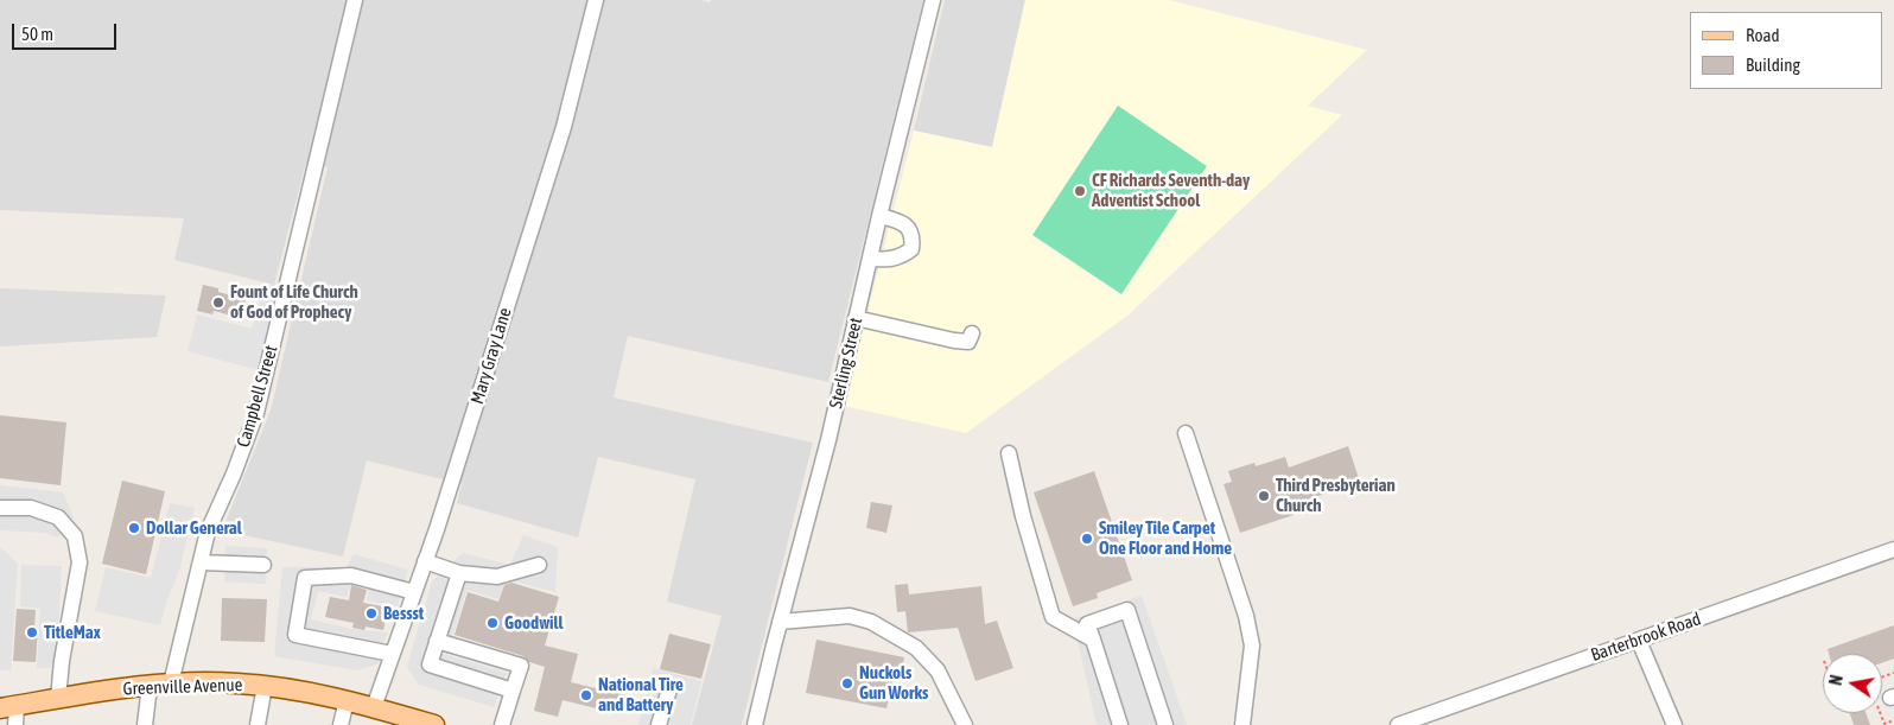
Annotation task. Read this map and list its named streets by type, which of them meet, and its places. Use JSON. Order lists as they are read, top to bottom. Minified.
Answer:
{"streets":{"main road":["Greenville Avenue"],"street":["Mary Gray Lane","Sterling Street","Campbell Street","Barterbrook Road"]},"crossings":[["Mary Gray Lane","Greenville Avenue"],["Campbell Street","Greenville Avenue"]],"places":["CF Richards Seventh-day Adventist School","Fount of Life Church of God of Prophecy","Third Presbyterian Church","Dollar General","Smiley Tile Carpet One Floor and Home","Bessst","Goodwill","TitleMax","Nuckols Gun Works","National Tire and Battery"],"legend":["Road","Building"],"scale_bar":"50 m","north":"left"}
